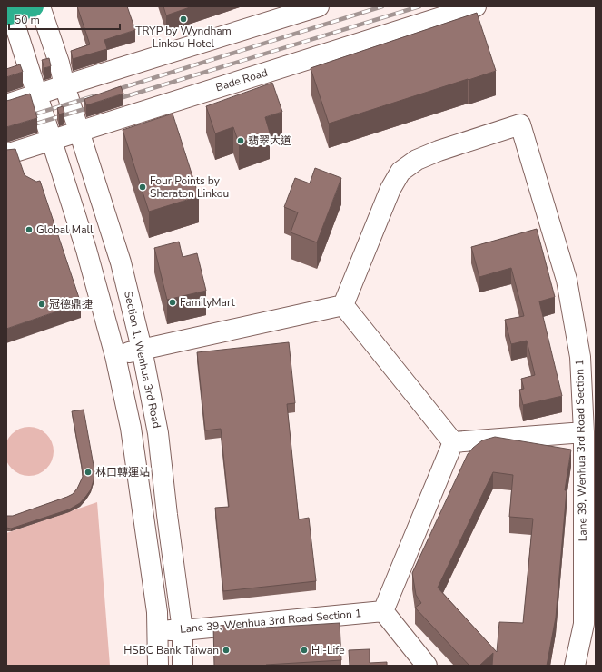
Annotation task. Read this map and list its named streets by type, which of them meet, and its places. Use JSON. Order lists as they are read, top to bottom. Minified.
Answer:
{"streets":{"street":["Bade Road","Section 1, Wenhua 3rd Road","Lane 39, Wenhua 3rd Road Section 1"]},"crossings":[["Bade Road","Section 1, Wenhua 3rd Road"],["Section 1, Wenhua 3rd Road","Lane 39, Wenhua 3rd Road Section 1"]],"places":["TRYP by Wyndham Linkou Hotel","翡翠大道","Four Points by Sheraton Linkou","Global Mall","FamilyMart","冠德鼎捷","林口轉運站","HSBC Bank Taiwan","Hi-Life"],"scale_bar":"50 m"}
